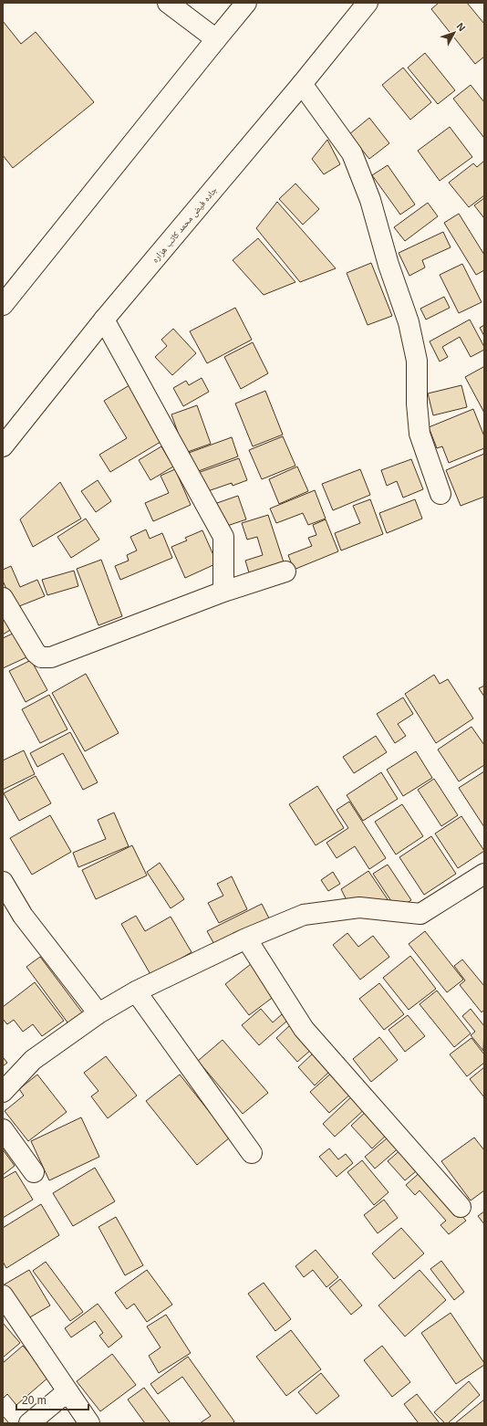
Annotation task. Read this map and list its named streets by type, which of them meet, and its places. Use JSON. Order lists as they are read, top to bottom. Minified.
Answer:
{"streets":{"street":["جاده فیض محمد کاتب هزاره"]},"scale_bar":"20 m","north":"top right"}
